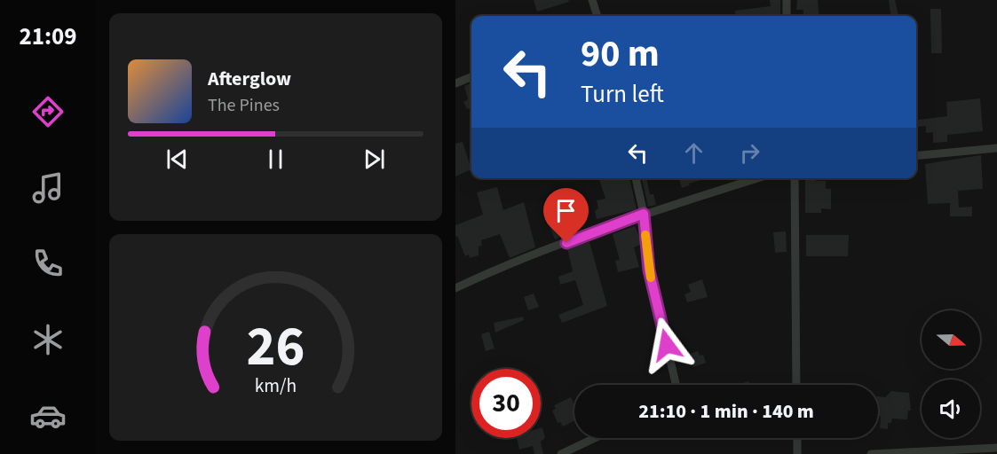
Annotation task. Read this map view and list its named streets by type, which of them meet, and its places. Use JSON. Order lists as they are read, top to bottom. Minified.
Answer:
{"north":"right","page":{"tabs":"21:09","turn":["90 m","Turn left"],"song":["Afterglow","The Pines"],"limit":"30","trip":"21:10 · 1 min · 140 m","gauge":["26","km/h"]}}
